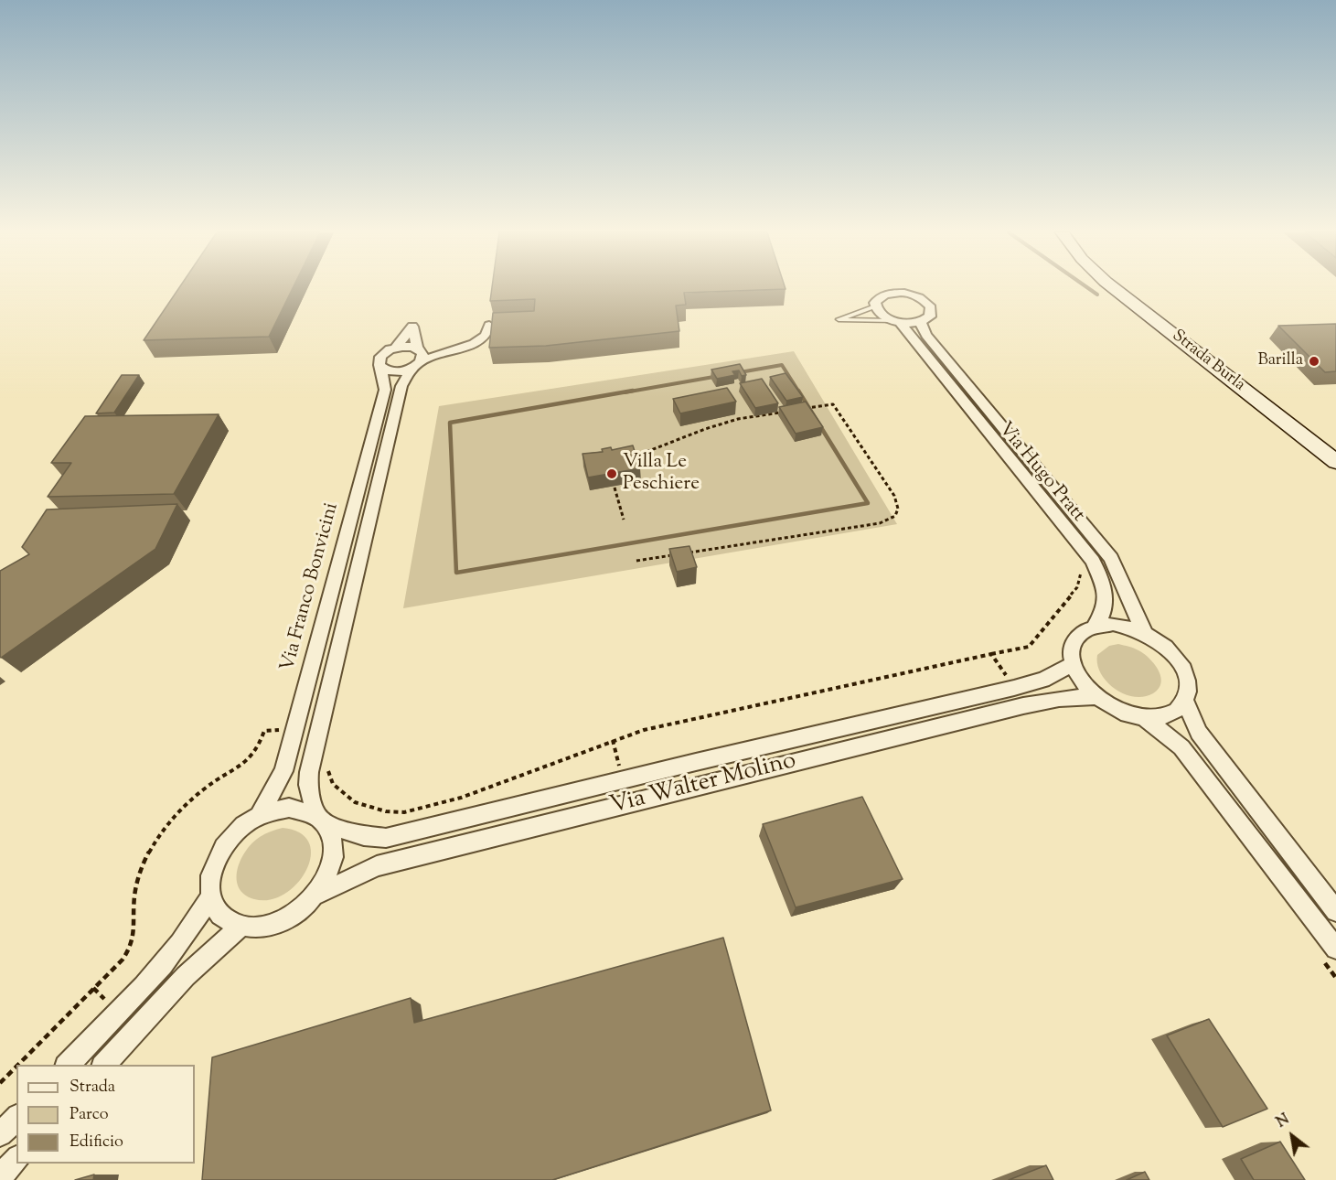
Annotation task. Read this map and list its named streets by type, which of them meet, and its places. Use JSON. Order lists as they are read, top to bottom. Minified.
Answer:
{"streets":{"main road":["Strada Burla"],"street":["Via Hugo Pratt","Via Franco Bonvicini","Via Walter Molino"]},"crossings":[["Via Hugo Pratt","Via Walter Molino"],["Via Franco Bonvicini","Via Walter Molino"]],"places":["Barilla","Villa Le Peschiere"],"legend":["Strada","Parco","Edificio"],"north":"top left"}
